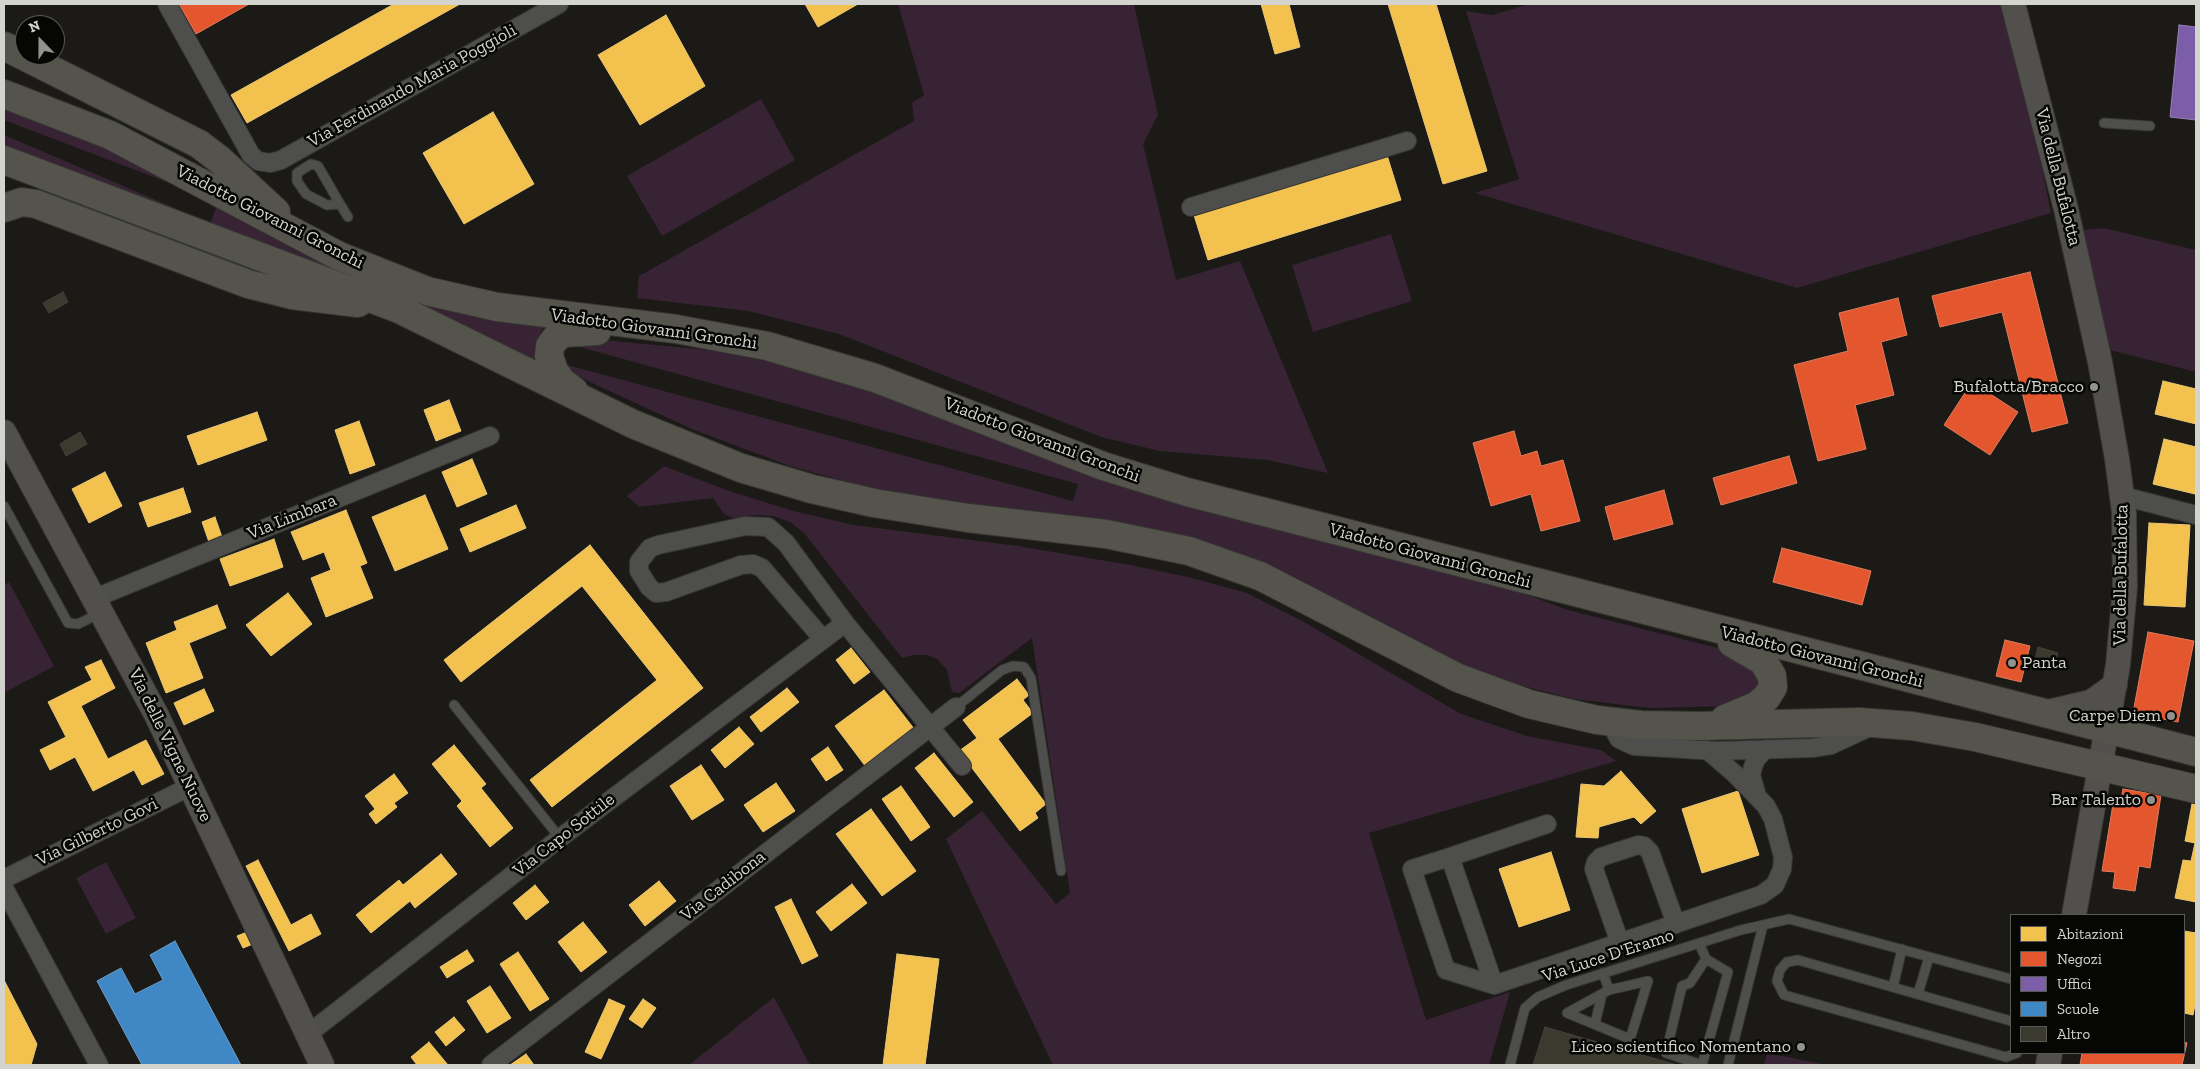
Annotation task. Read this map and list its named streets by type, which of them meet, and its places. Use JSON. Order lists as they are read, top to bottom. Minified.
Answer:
{"streets":{"main road":["Viadotto Giovanni Gronchi"],"street":["Via Ferdinando Maria Poggioli","Via della Bufalotta","Via Limbara","Via delle Vigne Nuove","Via Gilberto Govi","Via Capo Sottile","Via Cadibona"],"lane":["Via Luce D'Eramo"]},"crossings":[["Via della Bufalotta","Viadotto Giovanni Gronchi"],["Via Limbara","Via delle Vigne Nuove"],["Via delle Vigne Nuove","Via Gilberto Govi"],["Via delle Vigne Nuove","Via Capo Sottile"]],"places":["Bufalotta/Bracco","Panta","Carpe Diem","Bar Talento","Liceo scientifico Nomentano"],"legend":["Abitazioni","Negozi","Uffici","Scuole","Altro"],"north":"top"}
